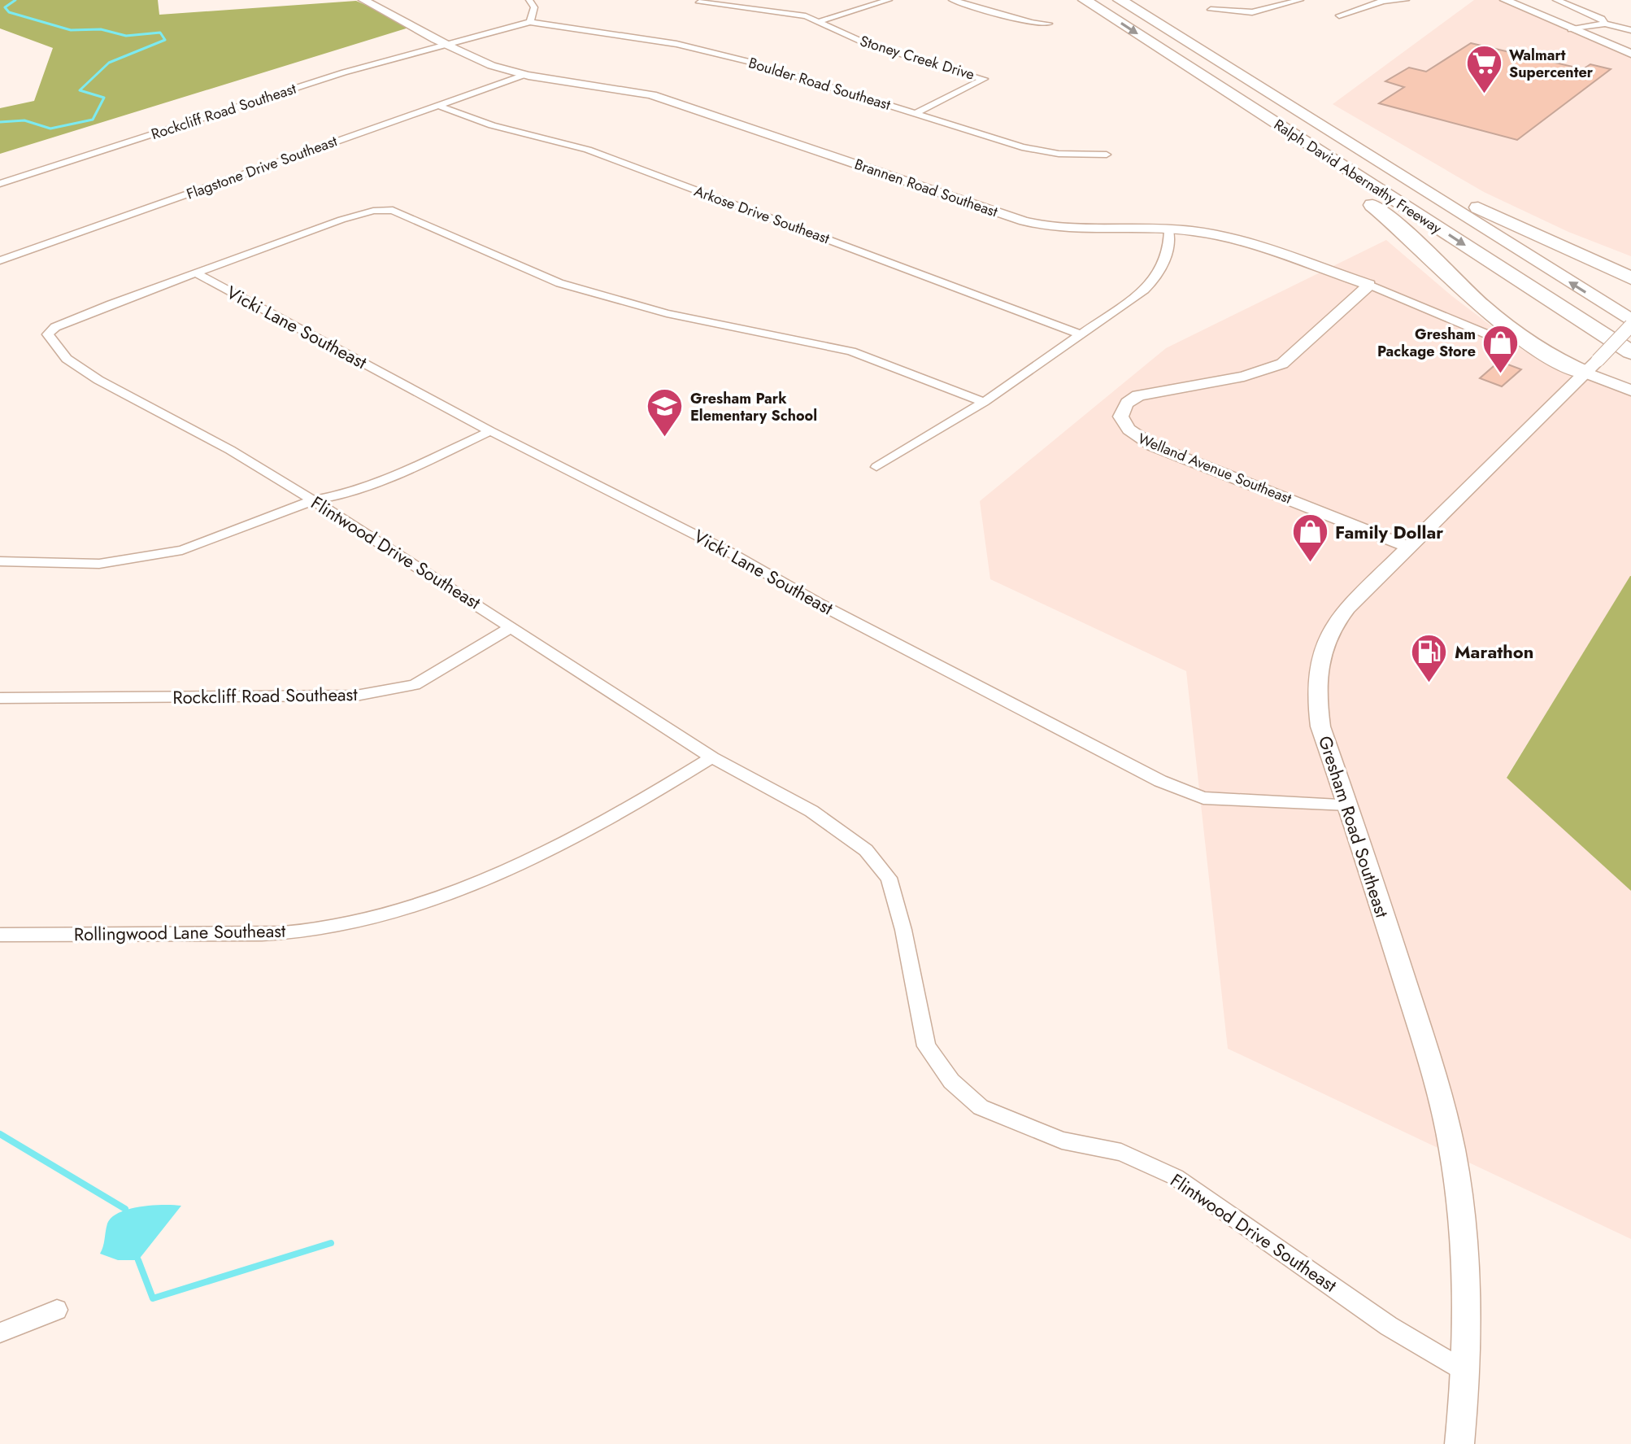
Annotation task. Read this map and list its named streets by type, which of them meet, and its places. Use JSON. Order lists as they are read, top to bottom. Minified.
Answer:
{"streets":{"highway":["Ralph David Abernathy Freeway"],"street":["Stoney Creek Drive","Boulder Road Southeast","Rockcliff Road Southeast","Flagstone Drive Southeast","Brannen Road Southeast","Arkose Drive Southeast","Vicki Lane Southeast","Welland Avenue Southeast","Flintwood Drive Southeast","Gresham Road Southeast","Rollingwood Lane Southeast"]},"crossings":[["Stoney Creek Drive","Boulder Road Southeast"],["Boulder Road Southeast","Rockcliff Road Southeast"],["Rockcliff Road Southeast","Brannen Road Southeast"],["Rockcliff Road Southeast","Flintwood Drive Southeast"],["Flagstone Drive Southeast","Brannen Road Southeast"],["Flagstone Drive Southeast","Arkose Drive Southeast"],["Ralph David Abernathy Freeway","Gresham Road Southeast"],["Brannen Road Southeast","Welland Avenue Southeast"],["Vicki Lane Southeast","Flintwood Drive Southeast"],["Vicki Lane Southeast","Gresham Road Southeast"],["Welland Avenue Southeast","Gresham Road Southeast"],["Flintwood Drive Southeast","Gresham Road Southeast"],["Flintwood Drive Southeast","Rollingwood Lane Southeast"]],"places":{"supermarket":["Walmart Supercenter"],"shop":["Gresham Package Store","Family Dollar"],"school or university":["Gresham Park Elementary School"],"fuel station":["Marathon"]}}
